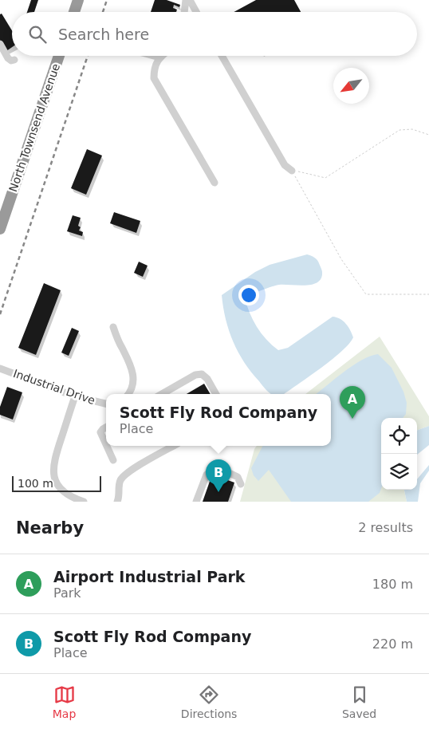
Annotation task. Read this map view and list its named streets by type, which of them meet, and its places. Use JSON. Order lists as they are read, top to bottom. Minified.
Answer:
{"streets":{"highway":["North Townsend Avenue"],"street":["Industrial Drive"]},"scale_bar":"100 m","north":"bottom left","page":{"search":"Search here","pins":["A","B"],"popup":["Scott Fly Rod Company","Place"],"scale":"100 m","heading":["Nearby","2 results"],"list":[{"mark":"A","name":"Airport Industrial Park","note":"Park","value":"180 m"},{"mark":"B","name":"Scott Fly Rod Company","note":"Place","value":"220 m"}],"nav":["Map","Directions","Saved"]}}
